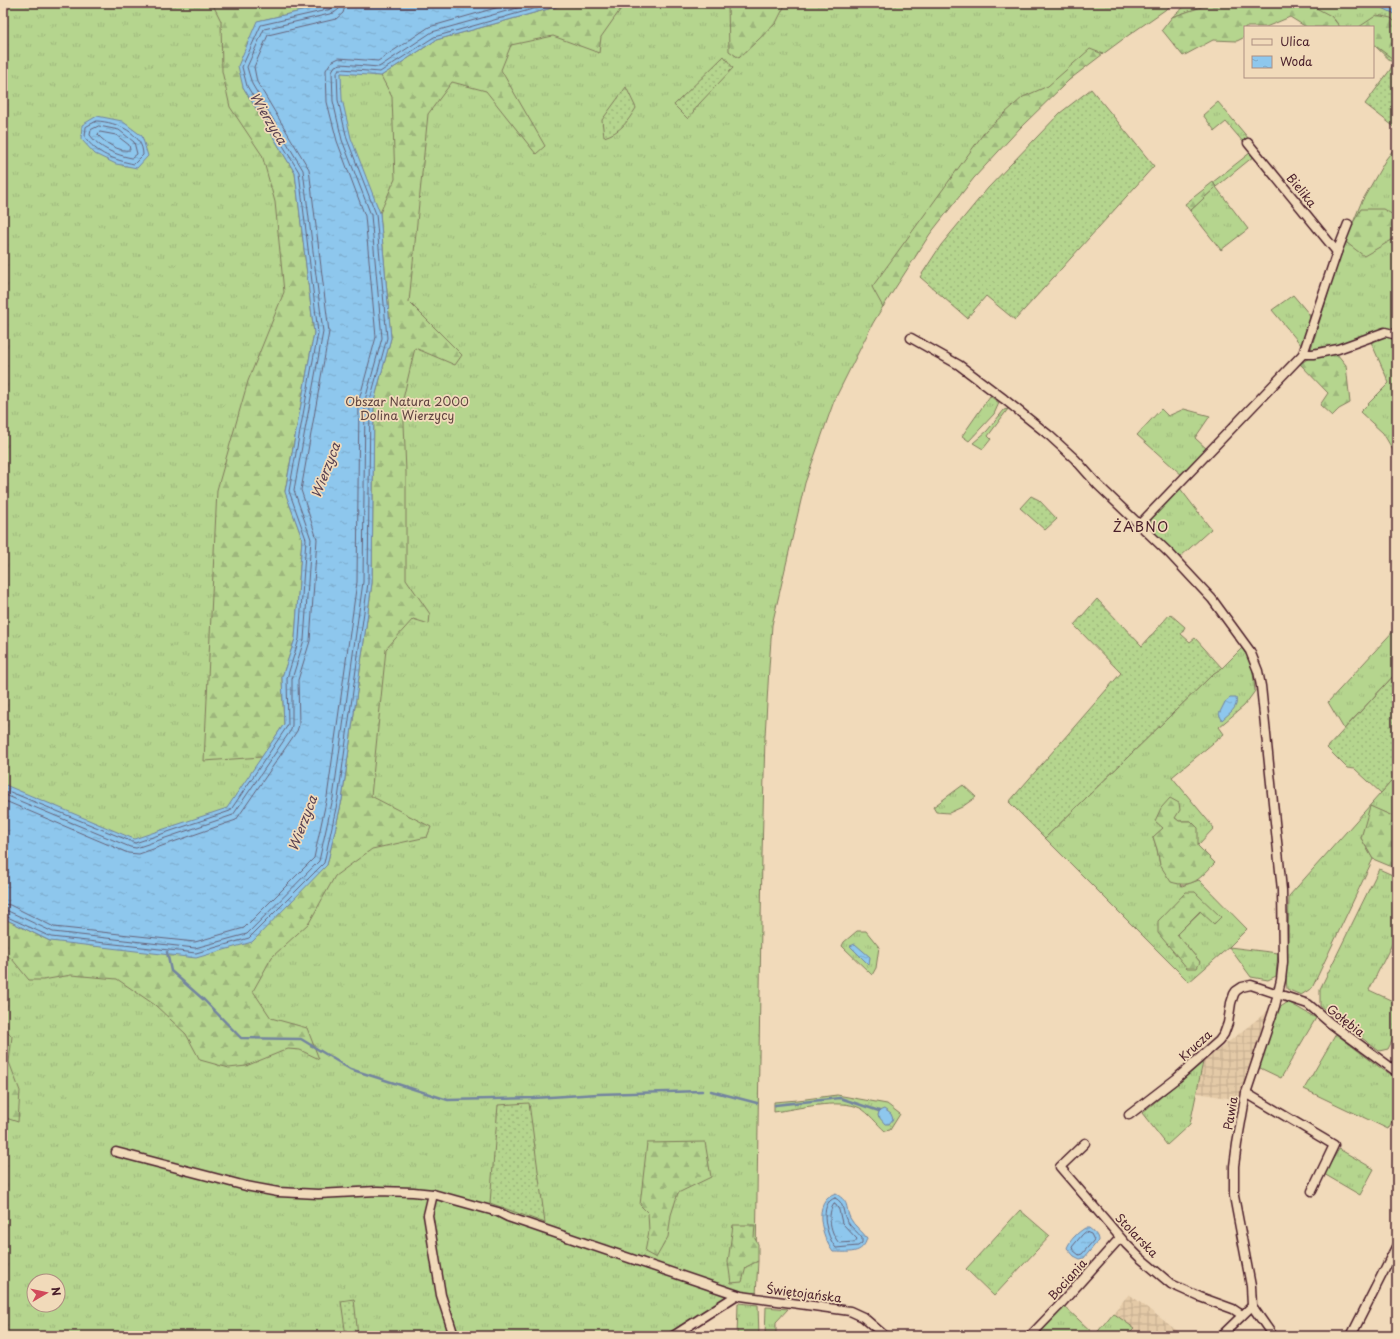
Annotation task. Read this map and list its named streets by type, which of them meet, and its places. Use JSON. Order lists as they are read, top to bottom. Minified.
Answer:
{"streets":{"street":["Bielika","Gołębia","Krucza","Pawia","Stolarska","Bociania","Świętojańska"]},"crossings":[["Gołębia","Krucza"],["Gołębia","Pawia"],["Krucza","Pawia"],["Stolarska","Bociania"]],"districts":["ŻABNO"],"water":["Wierzyca"],"parks":["Obszar Natura 2000 Dolina Wierzycy"],"legend":["Ulica","Woda"],"north":"right"}
